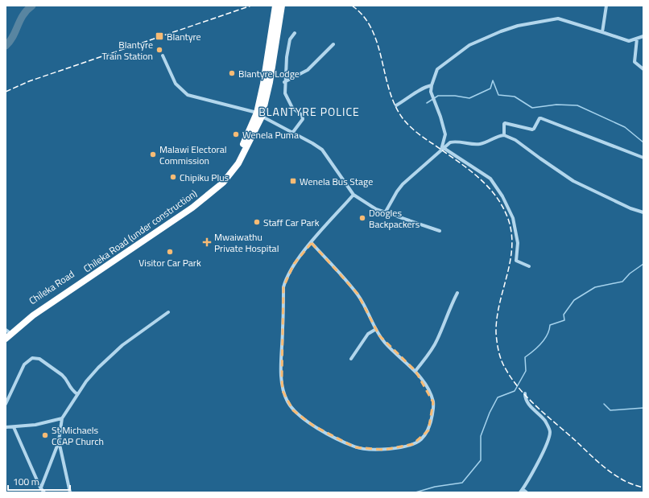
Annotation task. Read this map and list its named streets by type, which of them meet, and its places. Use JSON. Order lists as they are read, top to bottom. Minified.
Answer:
{"streets":{"highway":["Chileka Road (under construction)","Chileka Road"]},"crossings":[["Chileka Road (under construction)","Chileka Road"]],"districts":["BLANTYRE POLICE"],"places":{"transit":["Blantyre","Wenela Bus Stage"],"other":["Blantyre Train Station","Blantyre Lodge","Wenela Puma","Malawi Electoral Commission","Chipiku Plus","Doogles Backpackers","Staff Car Park","Visitor Car Park","St Michaels CCAP Church"],"health":["Mwaiwathu Private Hospital"]},"scale_bar":"100 m"}
